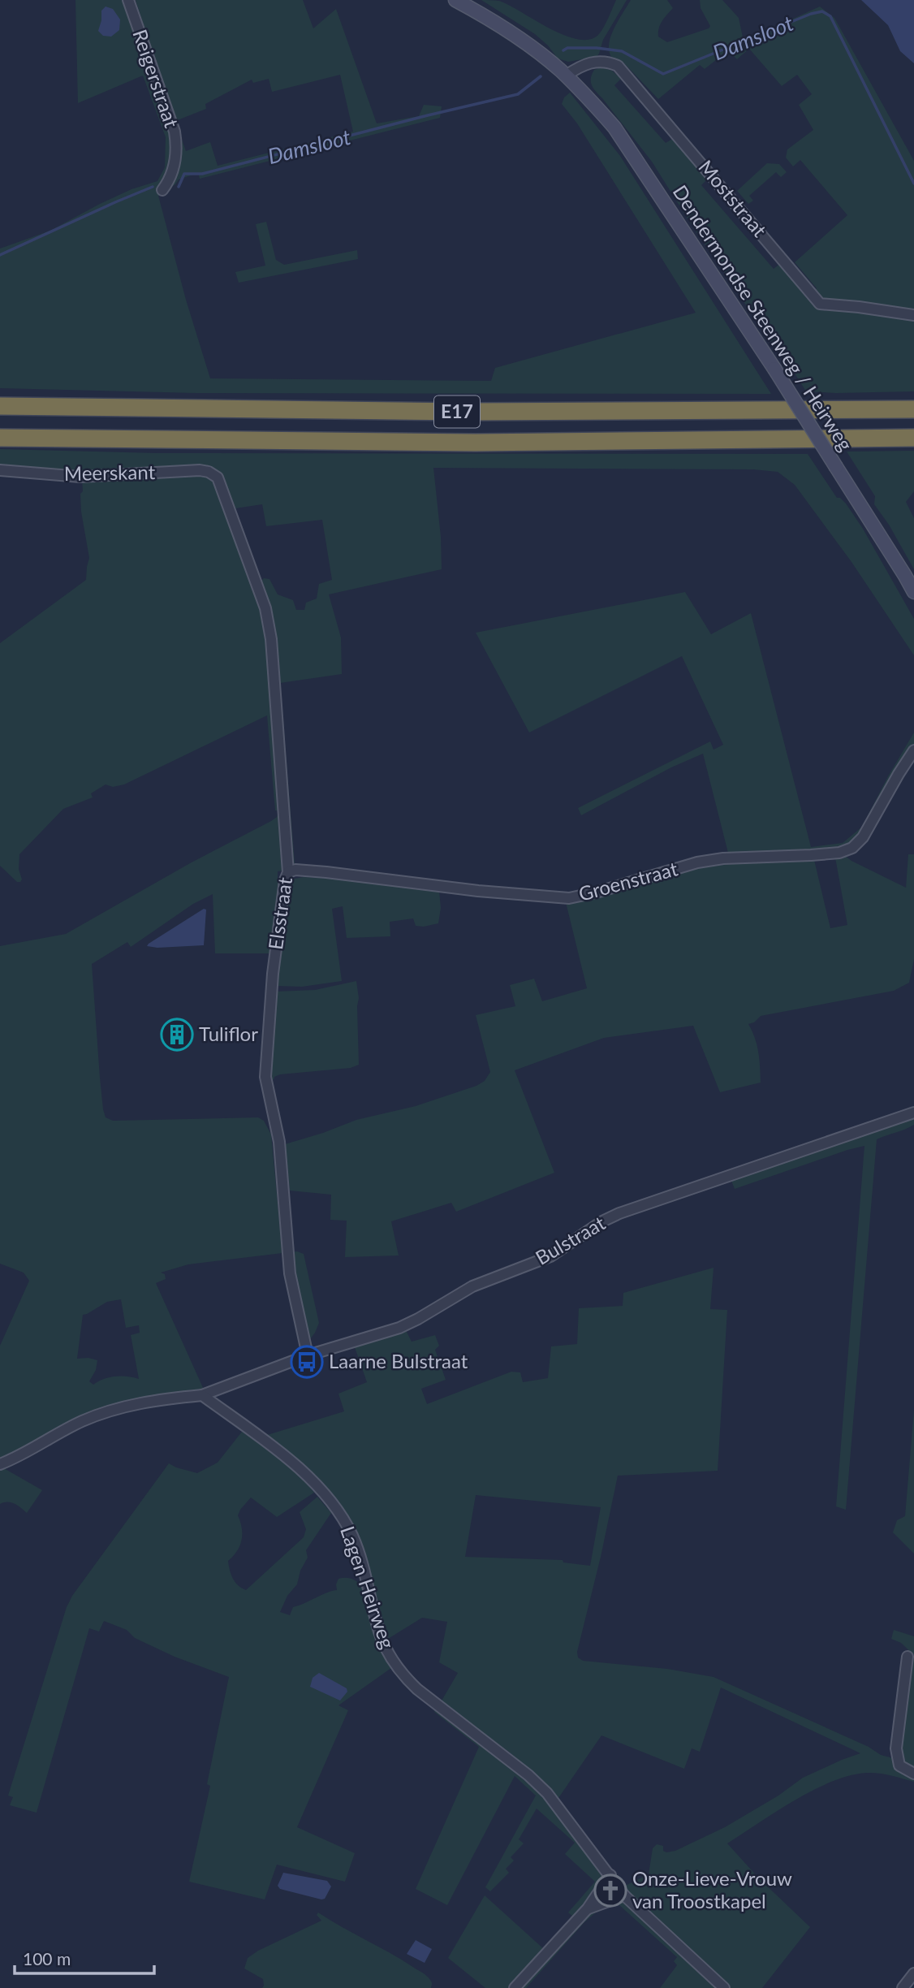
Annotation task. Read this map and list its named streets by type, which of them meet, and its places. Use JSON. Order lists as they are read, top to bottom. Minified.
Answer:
{"streets":{"highway":["E17"],"main road":["Dendermondse Steenweg / Heirweg"],"street":["Reigerstraat","Moststraat","Meerskant","Groenstraat","Elsstraat","Bulstraat","Lagen Heirweg"]},"crossings":[["Moststraat","Dendermondse Steenweg / Heirweg"],["Meerskant","Elsstraat"],["Groenstraat","Elsstraat"],["Elsstraat","Bulstraat"],["Bulstraat","Lagen Heirweg"]],"water":["Damsloot"],"places":{"building":["Tuliflor"],"bus stop":["Laarne Bulstraat"],"church":["Onze-Lieve-Vrouw van Troostkapel"]},"scale_bar":"100 m"}
